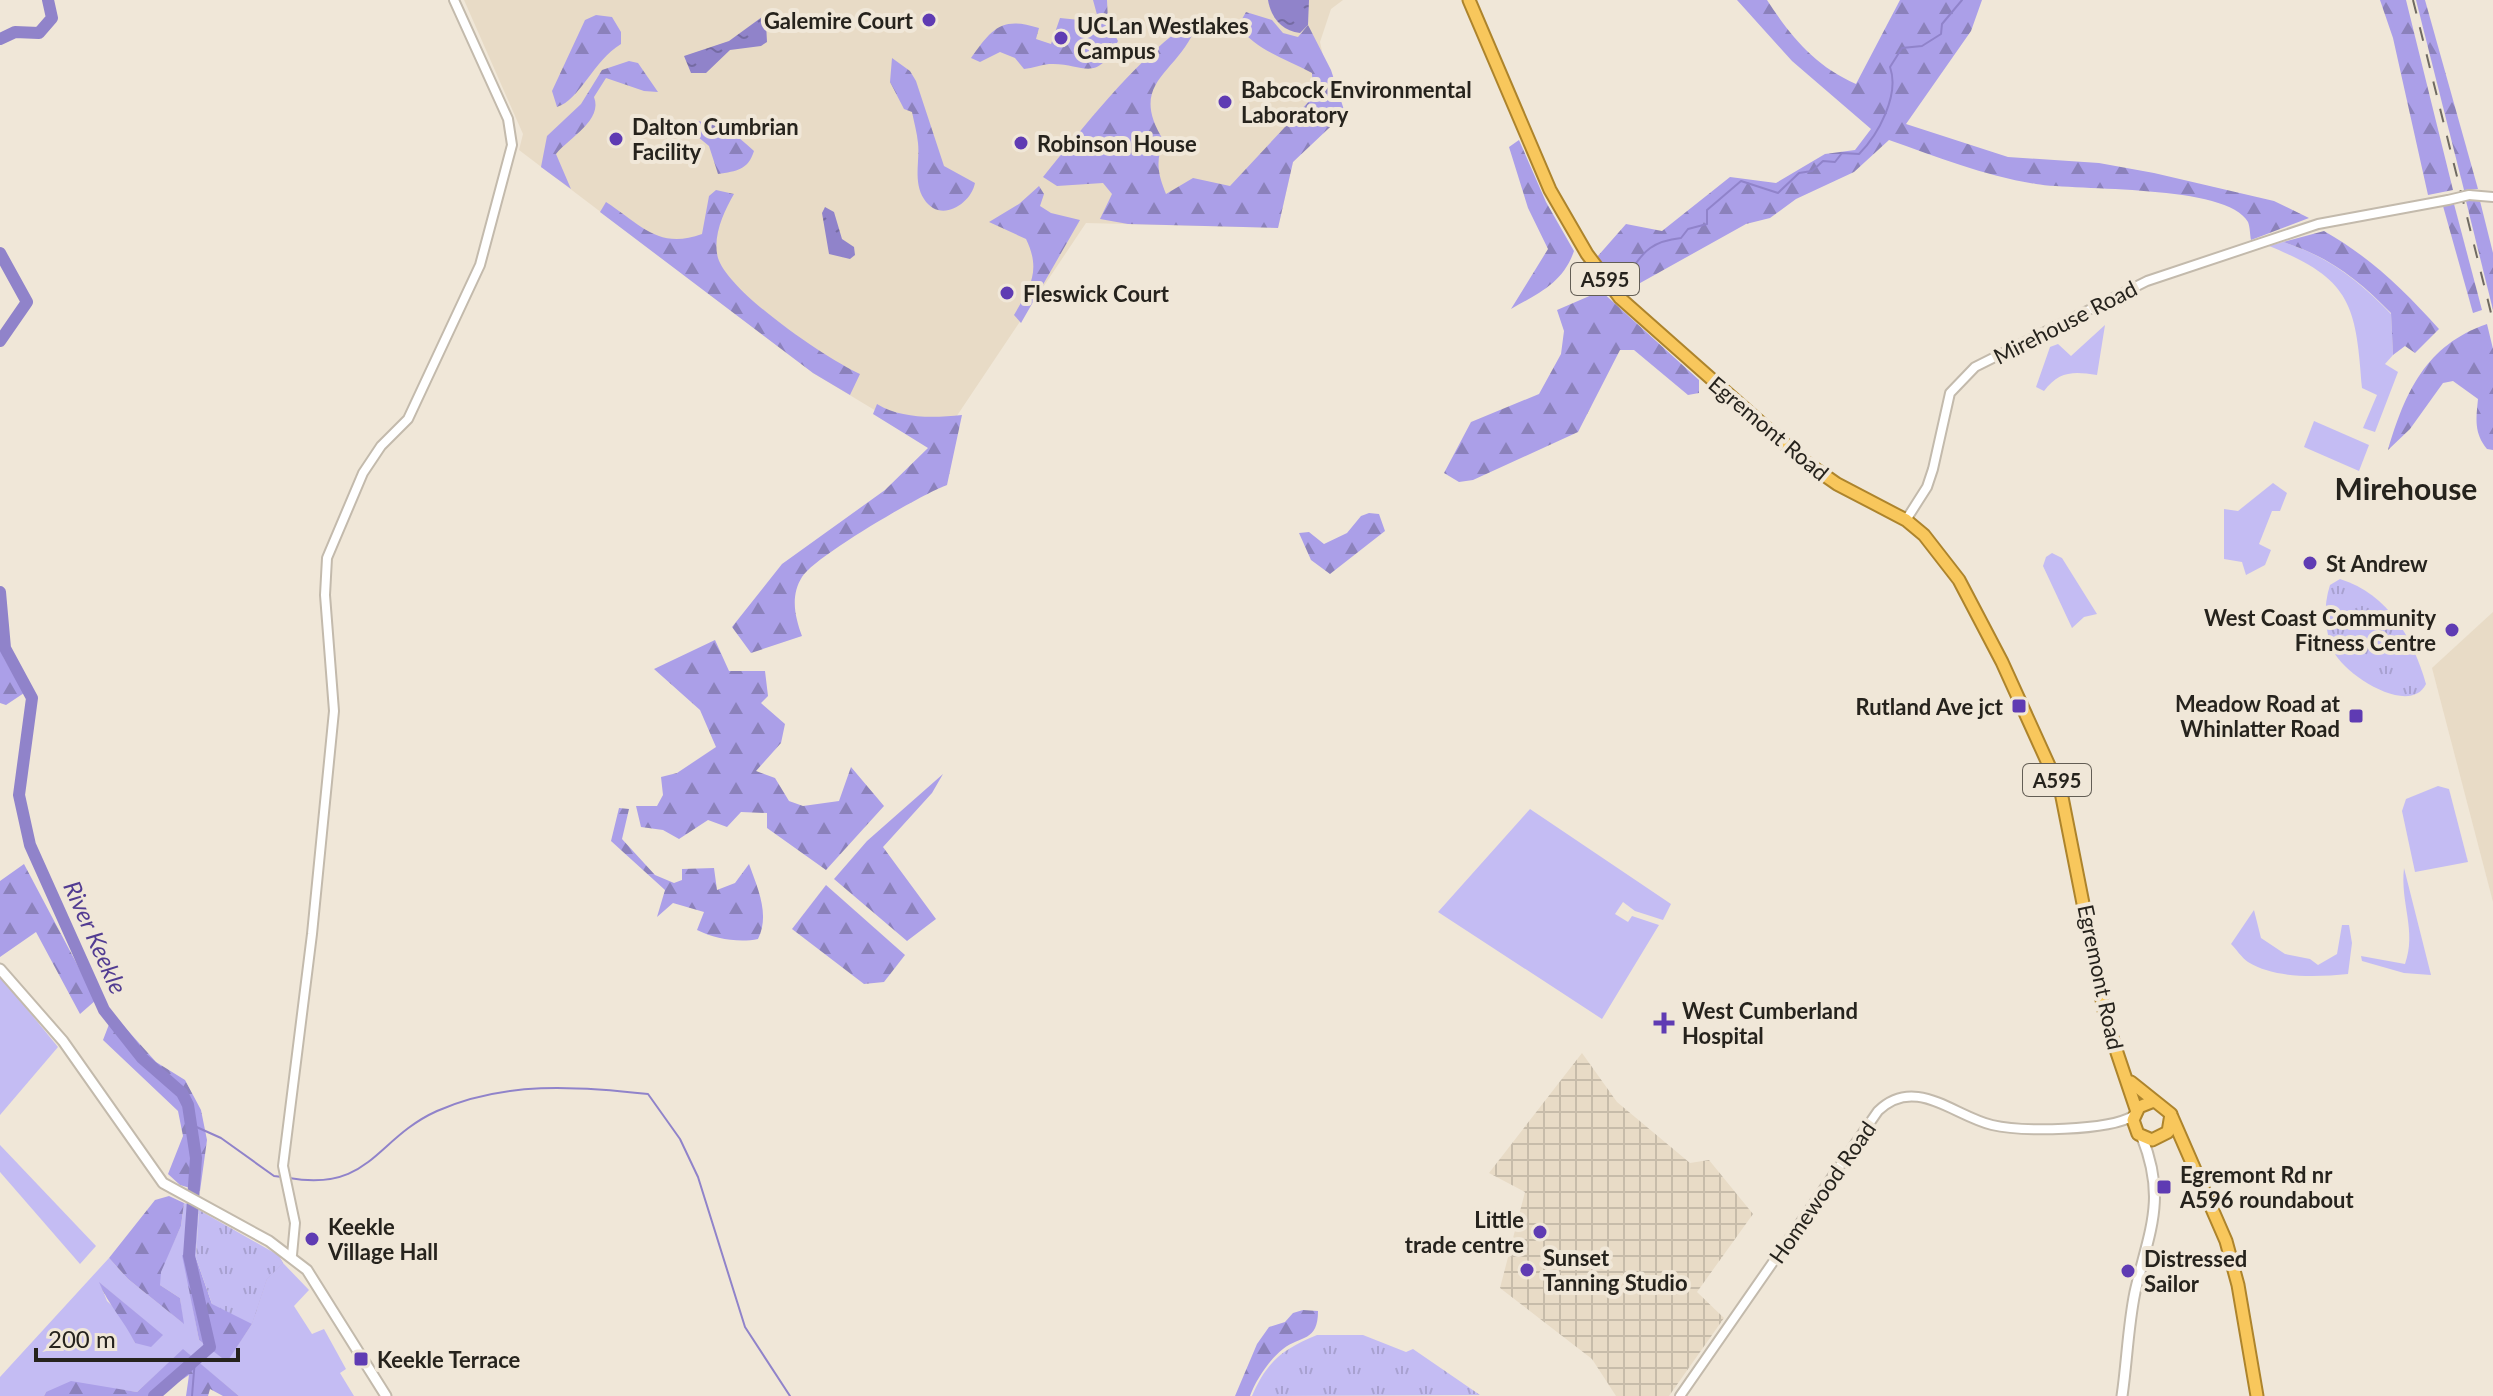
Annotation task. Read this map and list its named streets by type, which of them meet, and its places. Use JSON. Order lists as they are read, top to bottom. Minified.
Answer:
{"streets":{"highway":["A595","Egremont Road"],"street":["Mirehouse Road","Homewood Road"]},"crossings":[["A595","Egremont Road"],["Mirehouse Road","Egremont Road"]],"districts":["Mirehouse"],"water":["River Keekle"],"places":{"other":["Galemire Court","UCLan Westlakes Campus","Babcock Environmental Laboratory","Dalton Cumbrian Facility","Robinson House","Fleswick Court","St Andrew","West Coast Community Fitness Centre","Little trade centre","Keekle Village Hall","Sunset Tanning Studio","Distressed Sailor"],"transit":["Rutland Ave jct","Meadow Road at Whinlatter Road","Egremont Rd nr A596 roundabout","Keekle Terrace"],"health":["West Cumberland Hospital"]},"scale_bar":"200 m"}
